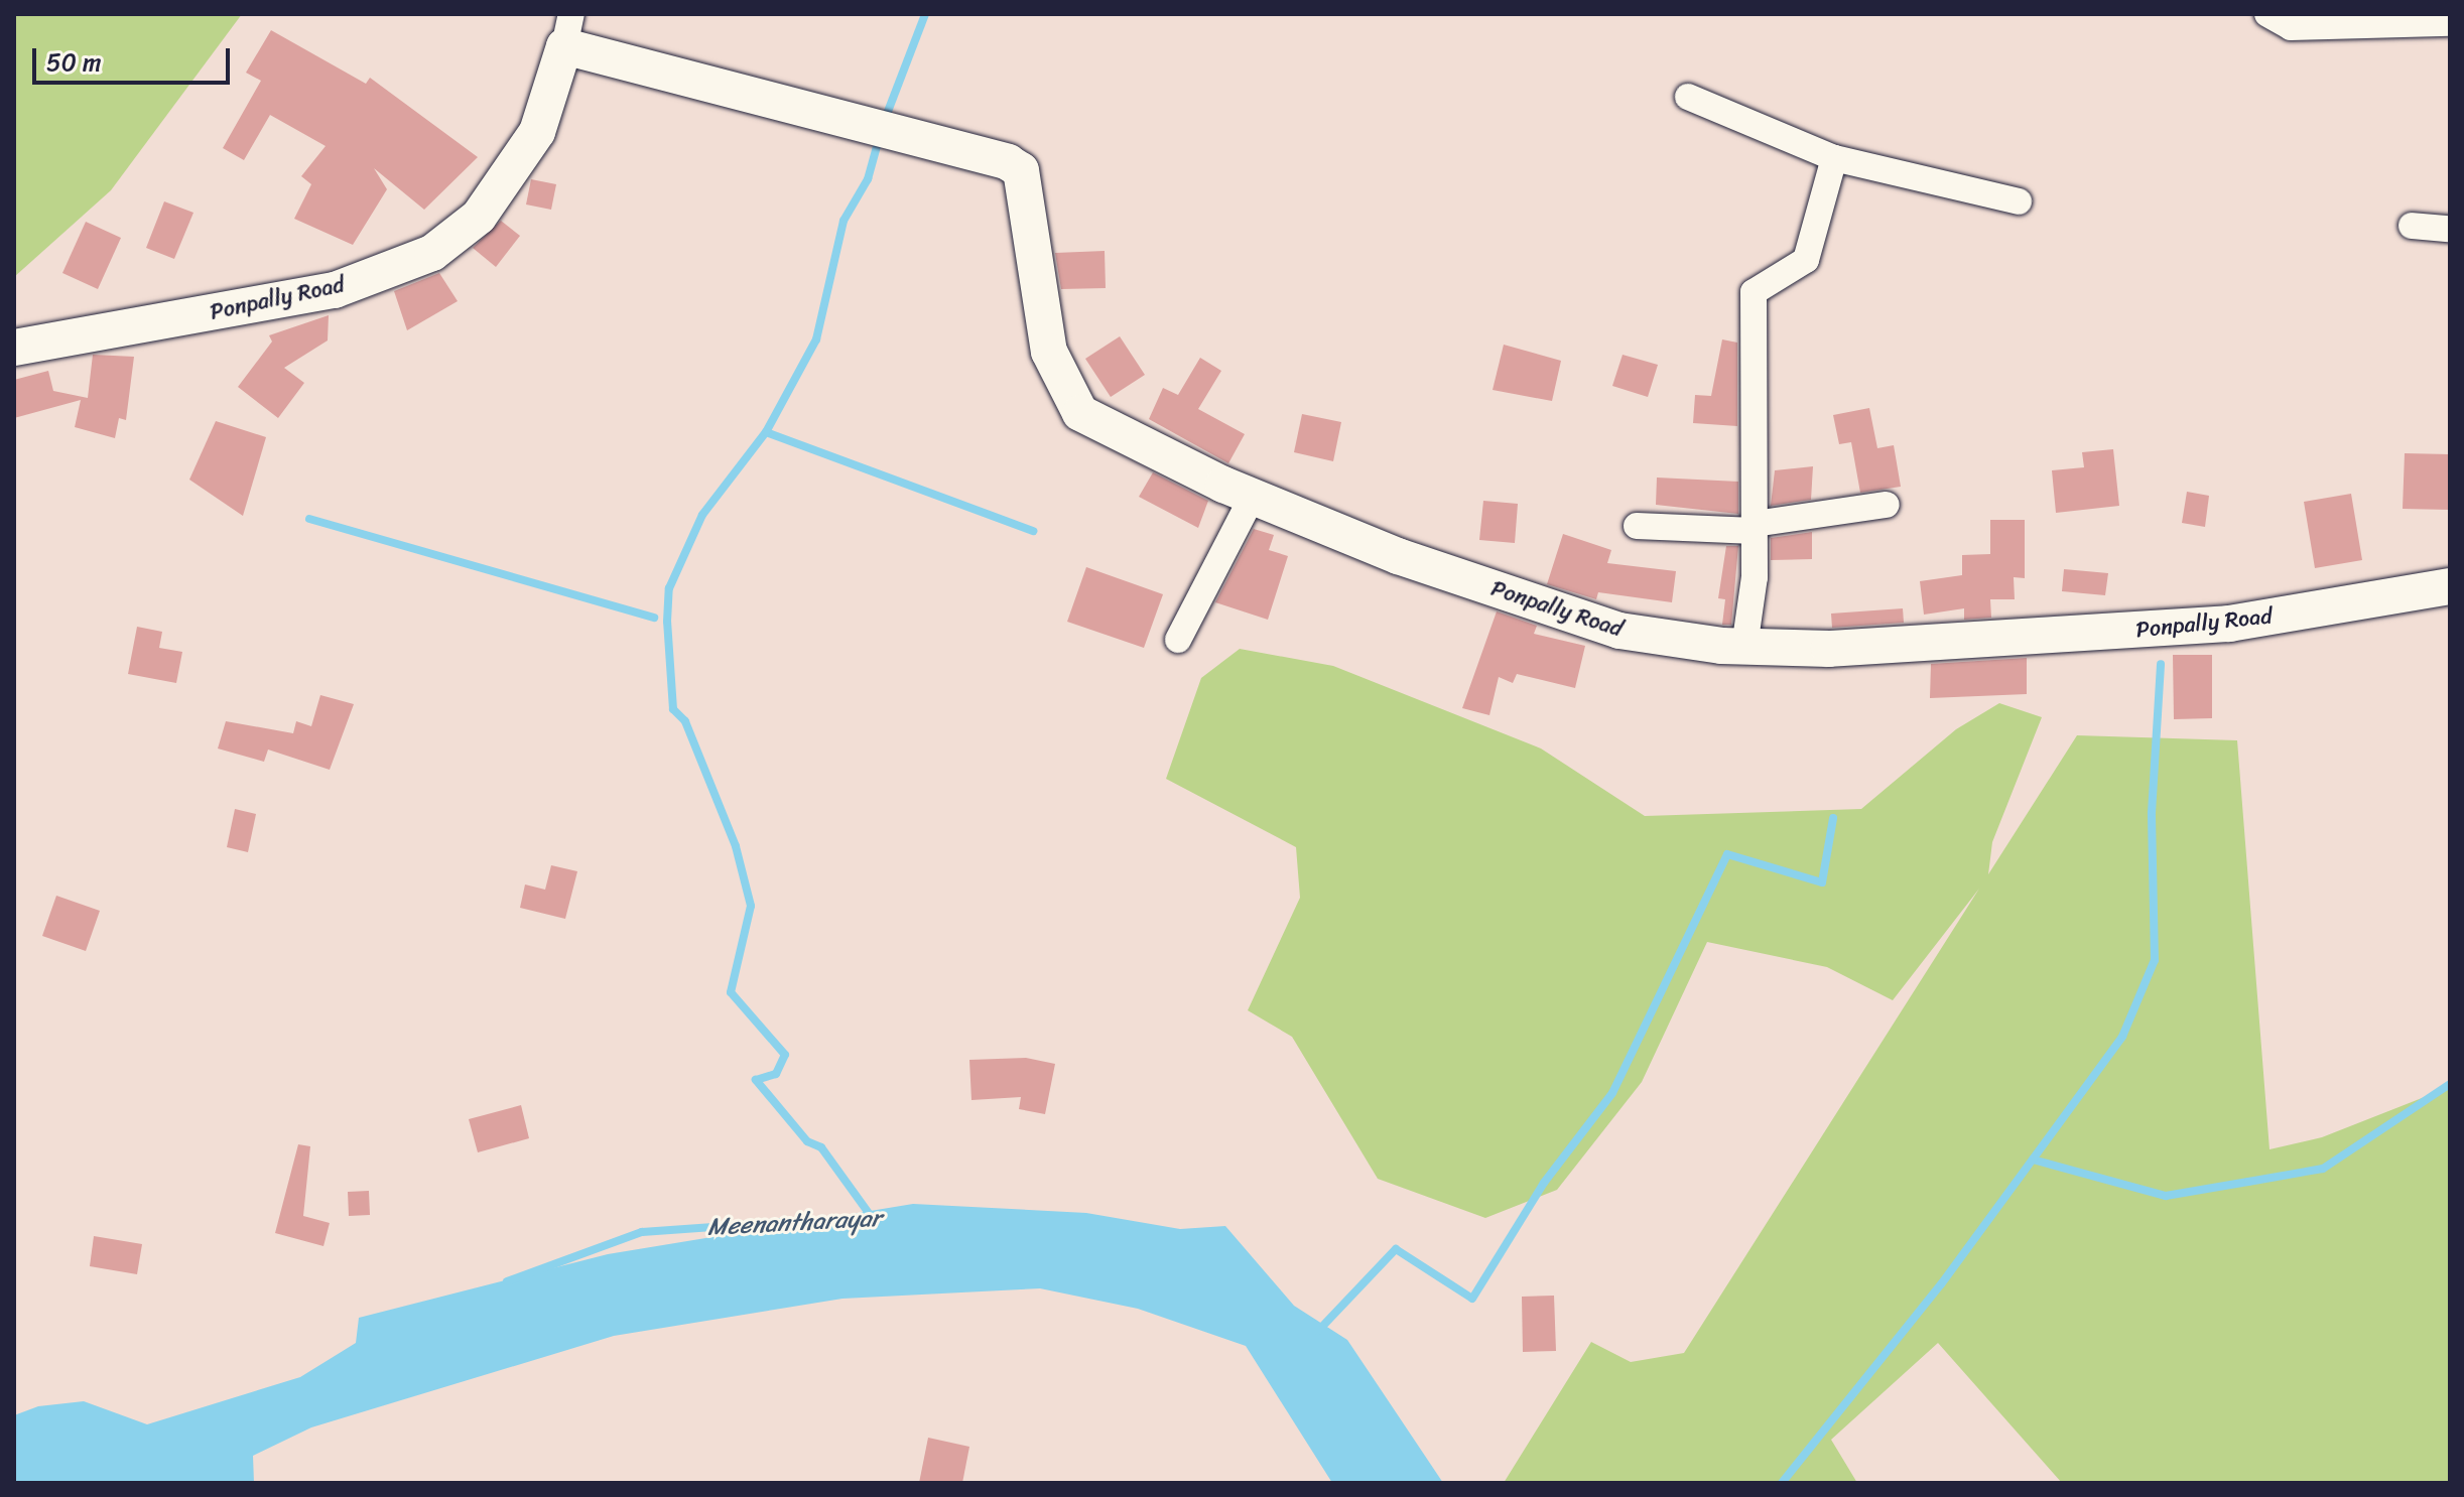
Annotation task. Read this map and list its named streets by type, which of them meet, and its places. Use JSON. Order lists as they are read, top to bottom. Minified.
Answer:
{"streets":{"main road":["Ponpally Road"]},"water":["Meenantharayar"],"scale_bar":"50 m"}
